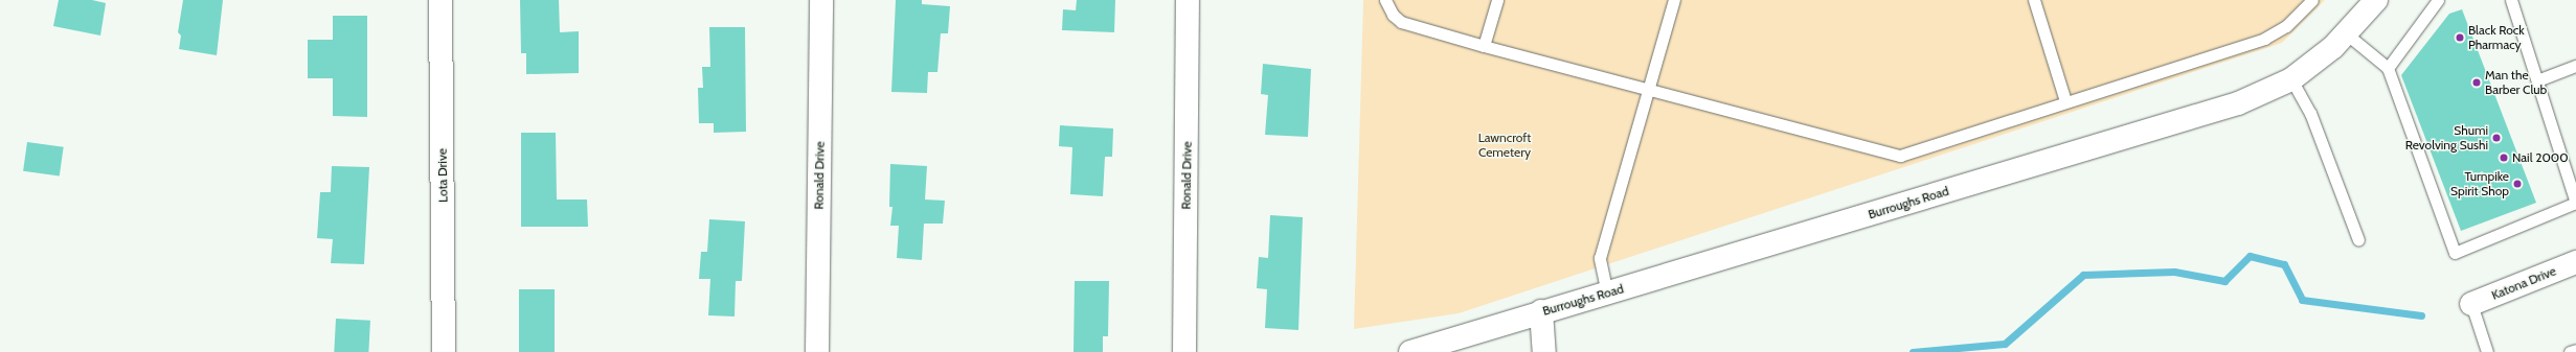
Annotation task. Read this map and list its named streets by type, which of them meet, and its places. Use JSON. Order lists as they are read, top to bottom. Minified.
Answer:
{"streets":{"street":["Lota Drive","Ronald Drive","Burroughs Road","Katona Drive"]},"parks":["Lawncroft Cemetery"],"places":["Black Rock Pharmacy","Man the Barber Club","Shumi Revolving Sushi","Nail 2000","Turnpike Spirit Shop"]}
